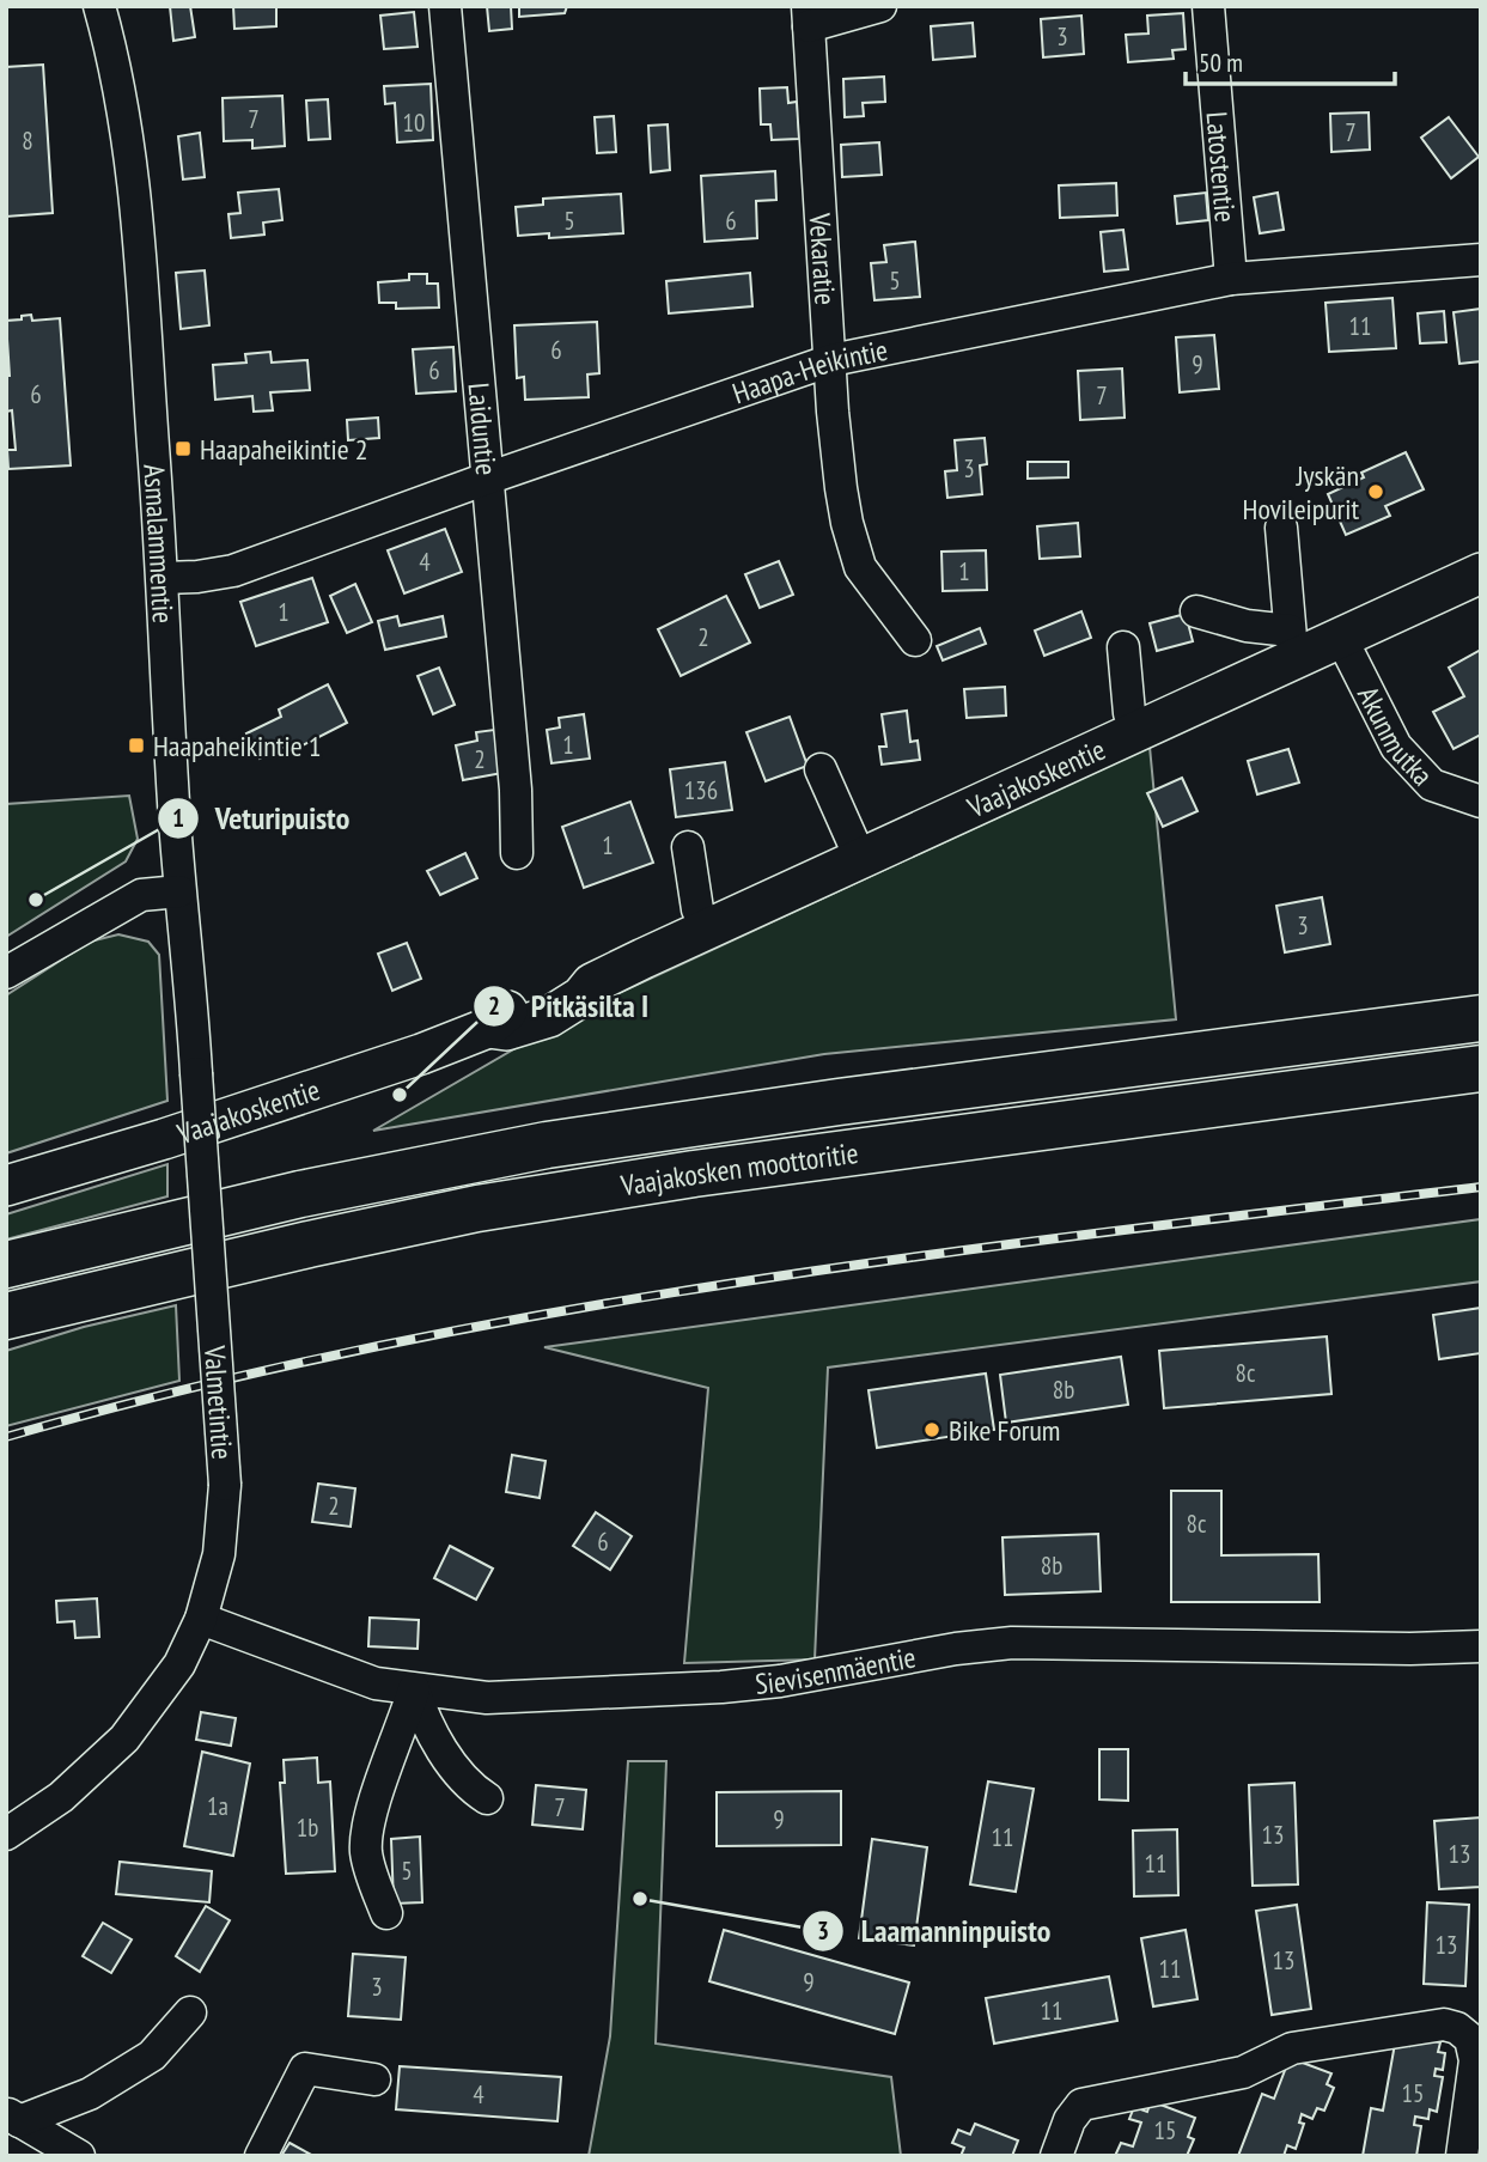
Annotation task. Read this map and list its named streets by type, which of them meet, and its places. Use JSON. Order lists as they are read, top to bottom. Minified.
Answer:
{"streets":{"highway":["Vaajakosken moottoritie"],"main road":["Vaajakoskentie"],"street":["Latostentie","Vekaratie","Haapa-Heikintie","Laiduntie","Asmalammentie","Akunmutka","Valmetintie","Sievisenmäentie"]},"crossings":[["Latostentie","Haapa-Heikintie"],["Vekaratie","Haapa-Heikintie"],["Haapa-Heikintie","Laiduntie"],["Haapa-Heikintie","Asmalammentie"],["Asmalammentie","Valmetintie"],["Akunmutka","Vaajakoskentie"],["Valmetintie","Sievisenmäentie"]],"places":{"transit":["Haapaheikintie 2","Haapaheikintie 1"],"other":["Jyskän Hovileipurit","Veturipuisto","Pitkäsilta I","Bike Forum","Laamanninpuisto"]},"house_numbers":["3","7","10","7","8","5","6","5","11","6","9","6","6","7","3","4","1","1","2","1","2","136","1","3","8c","8b","2","8c","6","8b","1a","7","9","1b","13","11","13","11","5","13","13","11","9","3","11","15","4","15"],"scale_bar":"50 m"}
